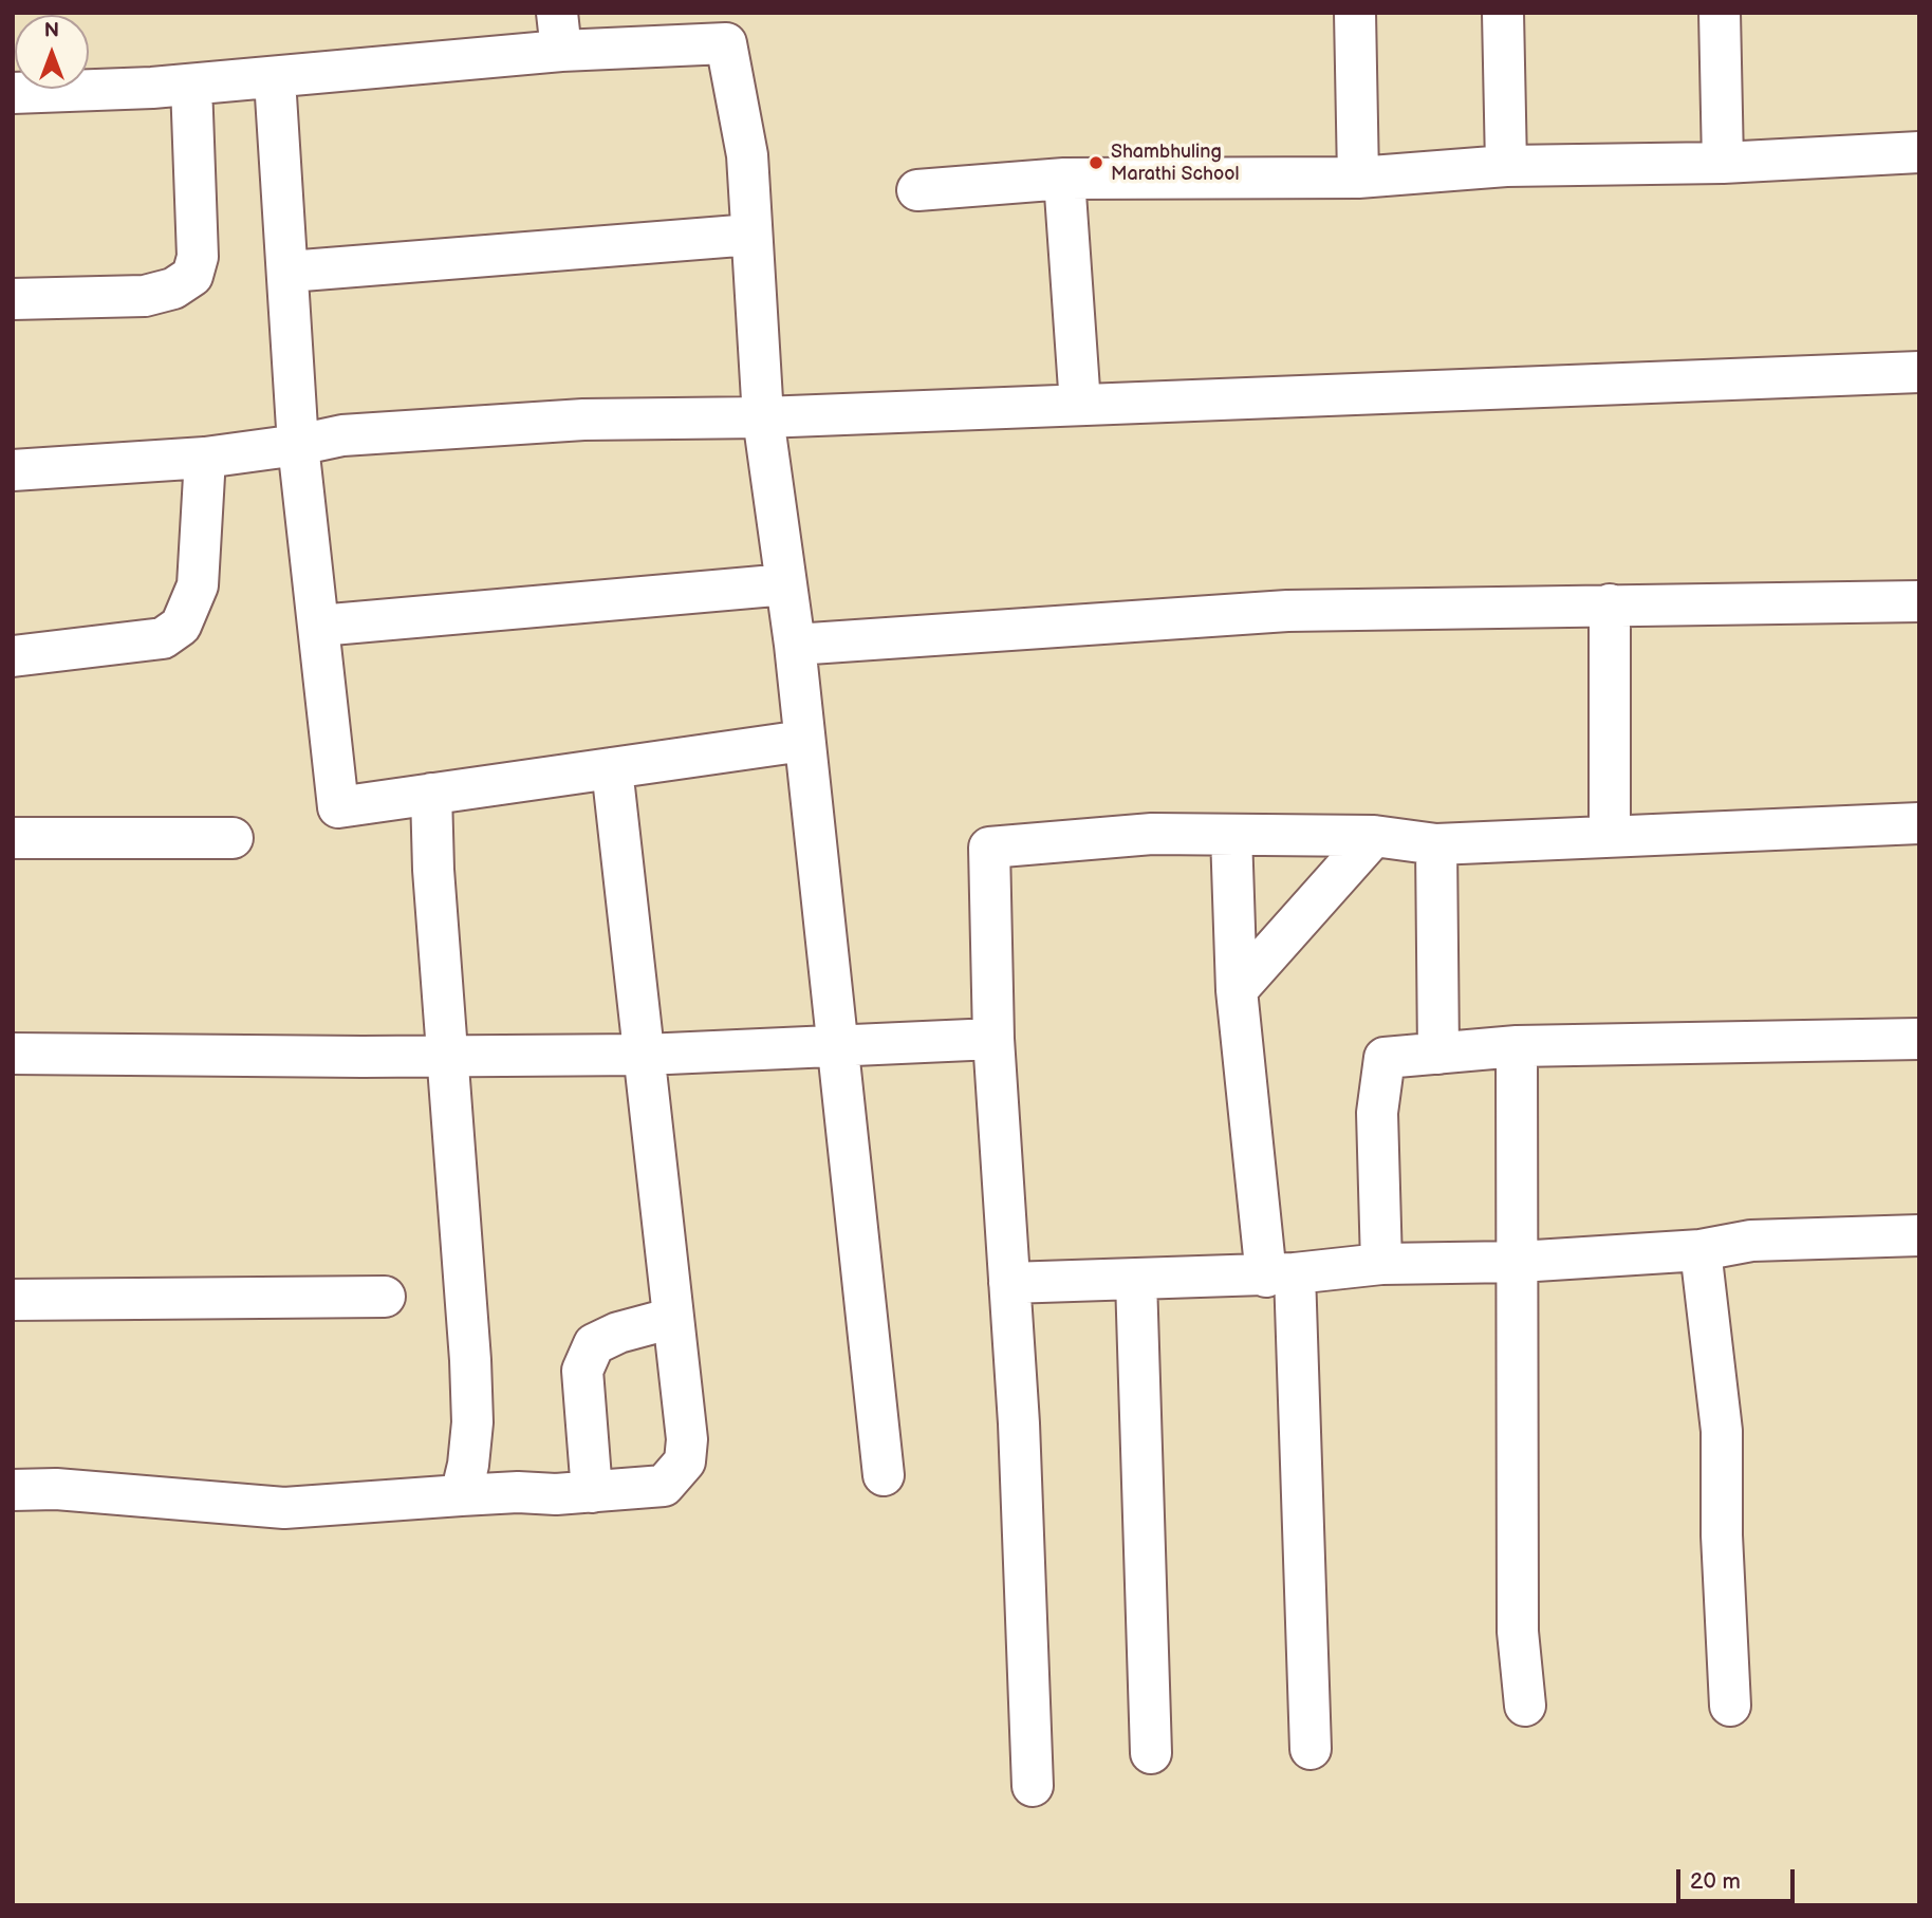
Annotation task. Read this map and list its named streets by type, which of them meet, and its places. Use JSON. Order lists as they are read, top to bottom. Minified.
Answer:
{"places":["Shambhuling Marathi School"],"scale_bar":"20 m","north":"top"}
